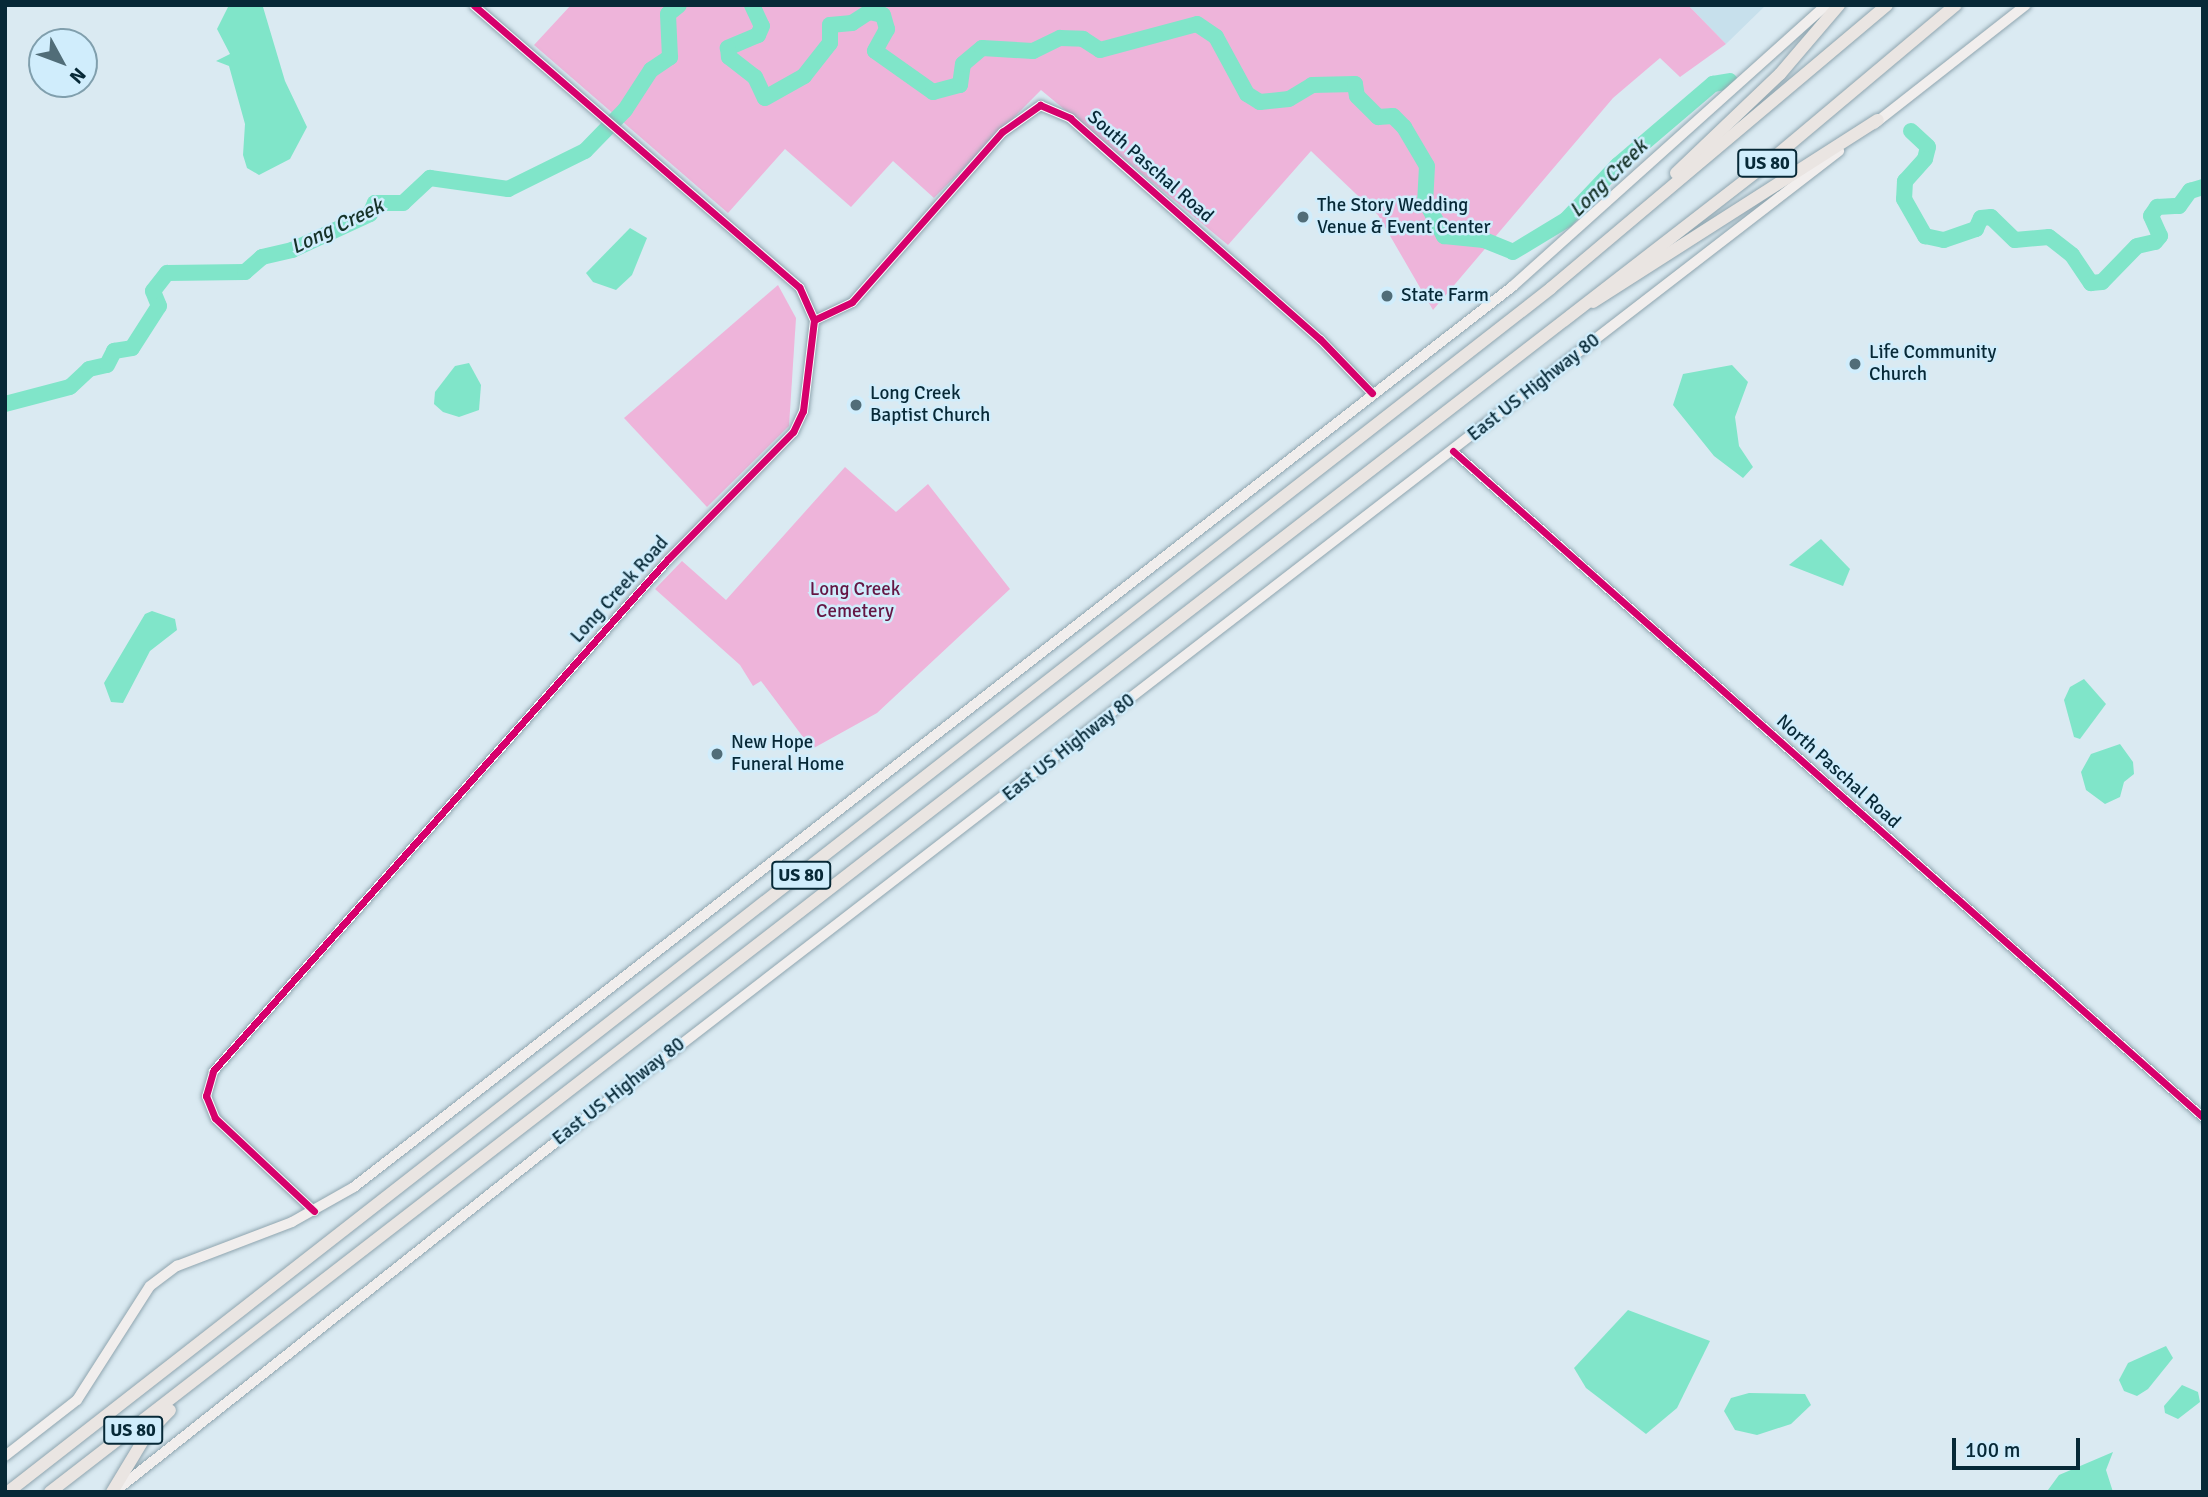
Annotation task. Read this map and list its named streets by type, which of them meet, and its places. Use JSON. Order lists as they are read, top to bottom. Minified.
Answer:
{"streets":{"highway":["US 80"],"main road":["East US Highway 80"],"street":["South Paschal Road","Long Creek Road","North Paschal Road"]},"crossings":[["South Paschal Road","Long Creek Road"],["East US Highway 80","North Paschal Road"]],"water":["Long Creek"],"parks":["Long Creek Cemetery"],"places":["The Story Wedding Venue & Event Center","State Farm","Life Community Church","Long Creek Baptist Church","New Hope Funeral Home"],"scale_bar":"100 m","north":"bottom right"}
